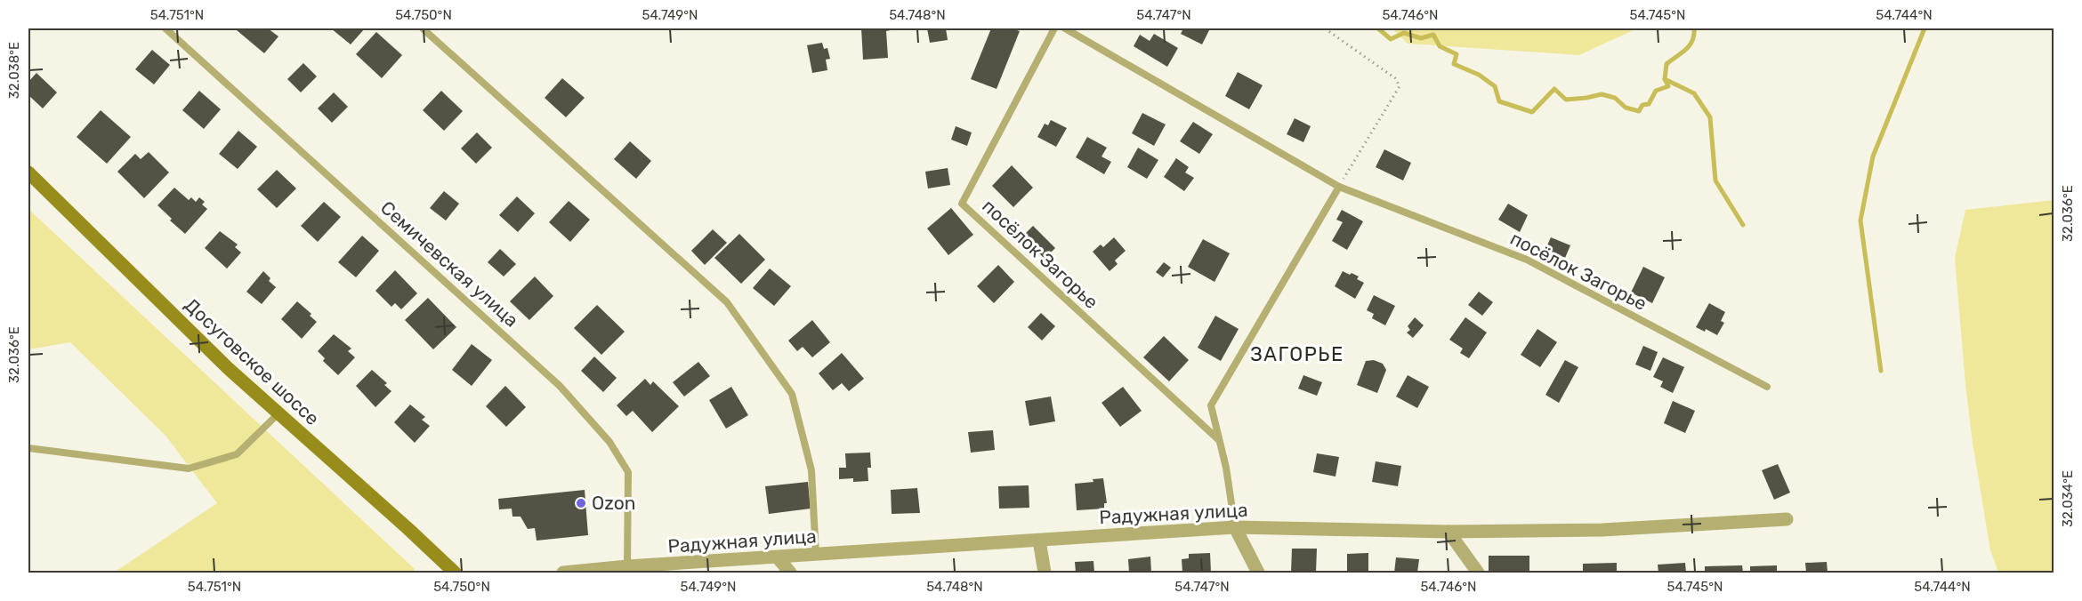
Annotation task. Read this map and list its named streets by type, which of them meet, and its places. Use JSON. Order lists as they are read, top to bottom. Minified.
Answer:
{"streets":{"main road":["Досуговское шоссе"],"street":["Радужная улица"],"lane":["посёлок Загорье","Семичевская улица"]},"crossings":[["Семичевская улица","Радужная улица"]],"districts":["ЗАГОРЬЕ"],"places":["Ozon"],"coordinates":["54.751°N","54.750°N","54.749°N","54.748°N","54.747°N","54.746°N","54.745°N","54.744°N","32.038°E","32.036°E","32.034°E"]}
